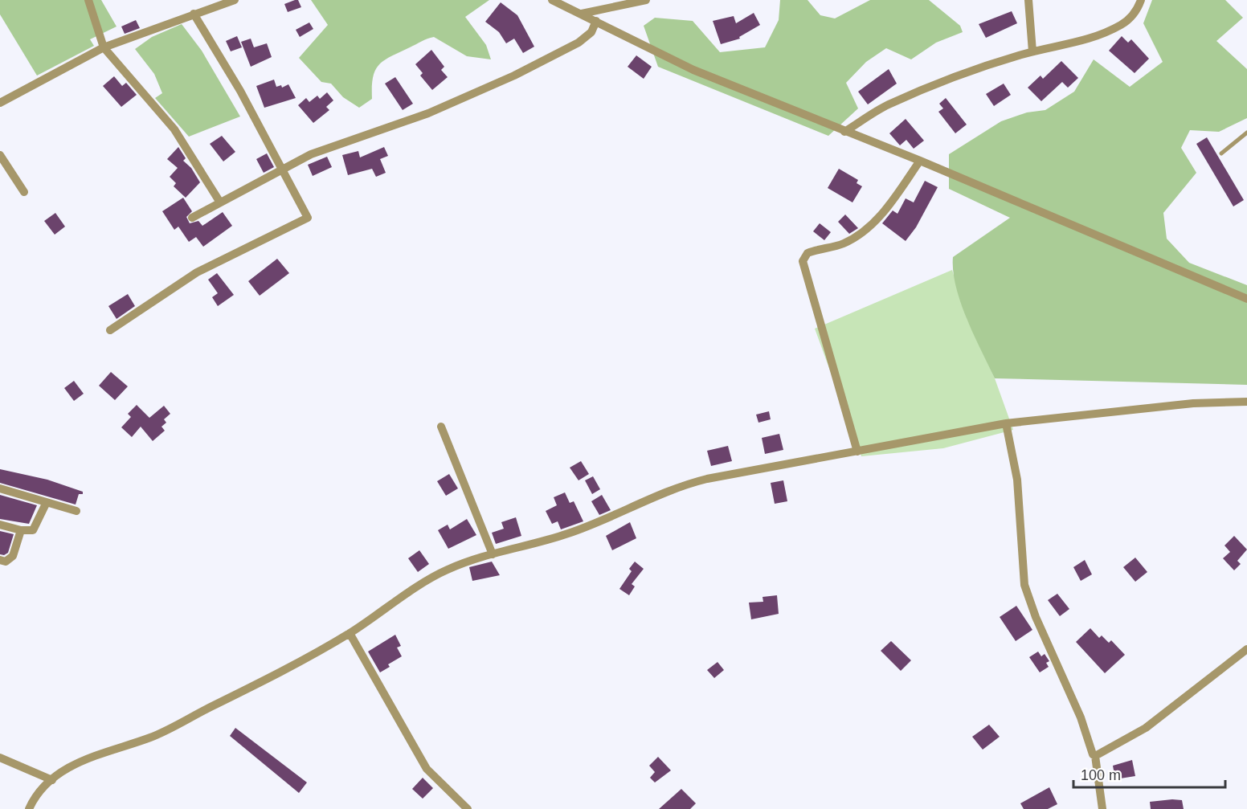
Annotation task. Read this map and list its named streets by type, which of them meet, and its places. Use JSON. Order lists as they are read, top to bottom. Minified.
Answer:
{"scale_bar":"100 m"}
